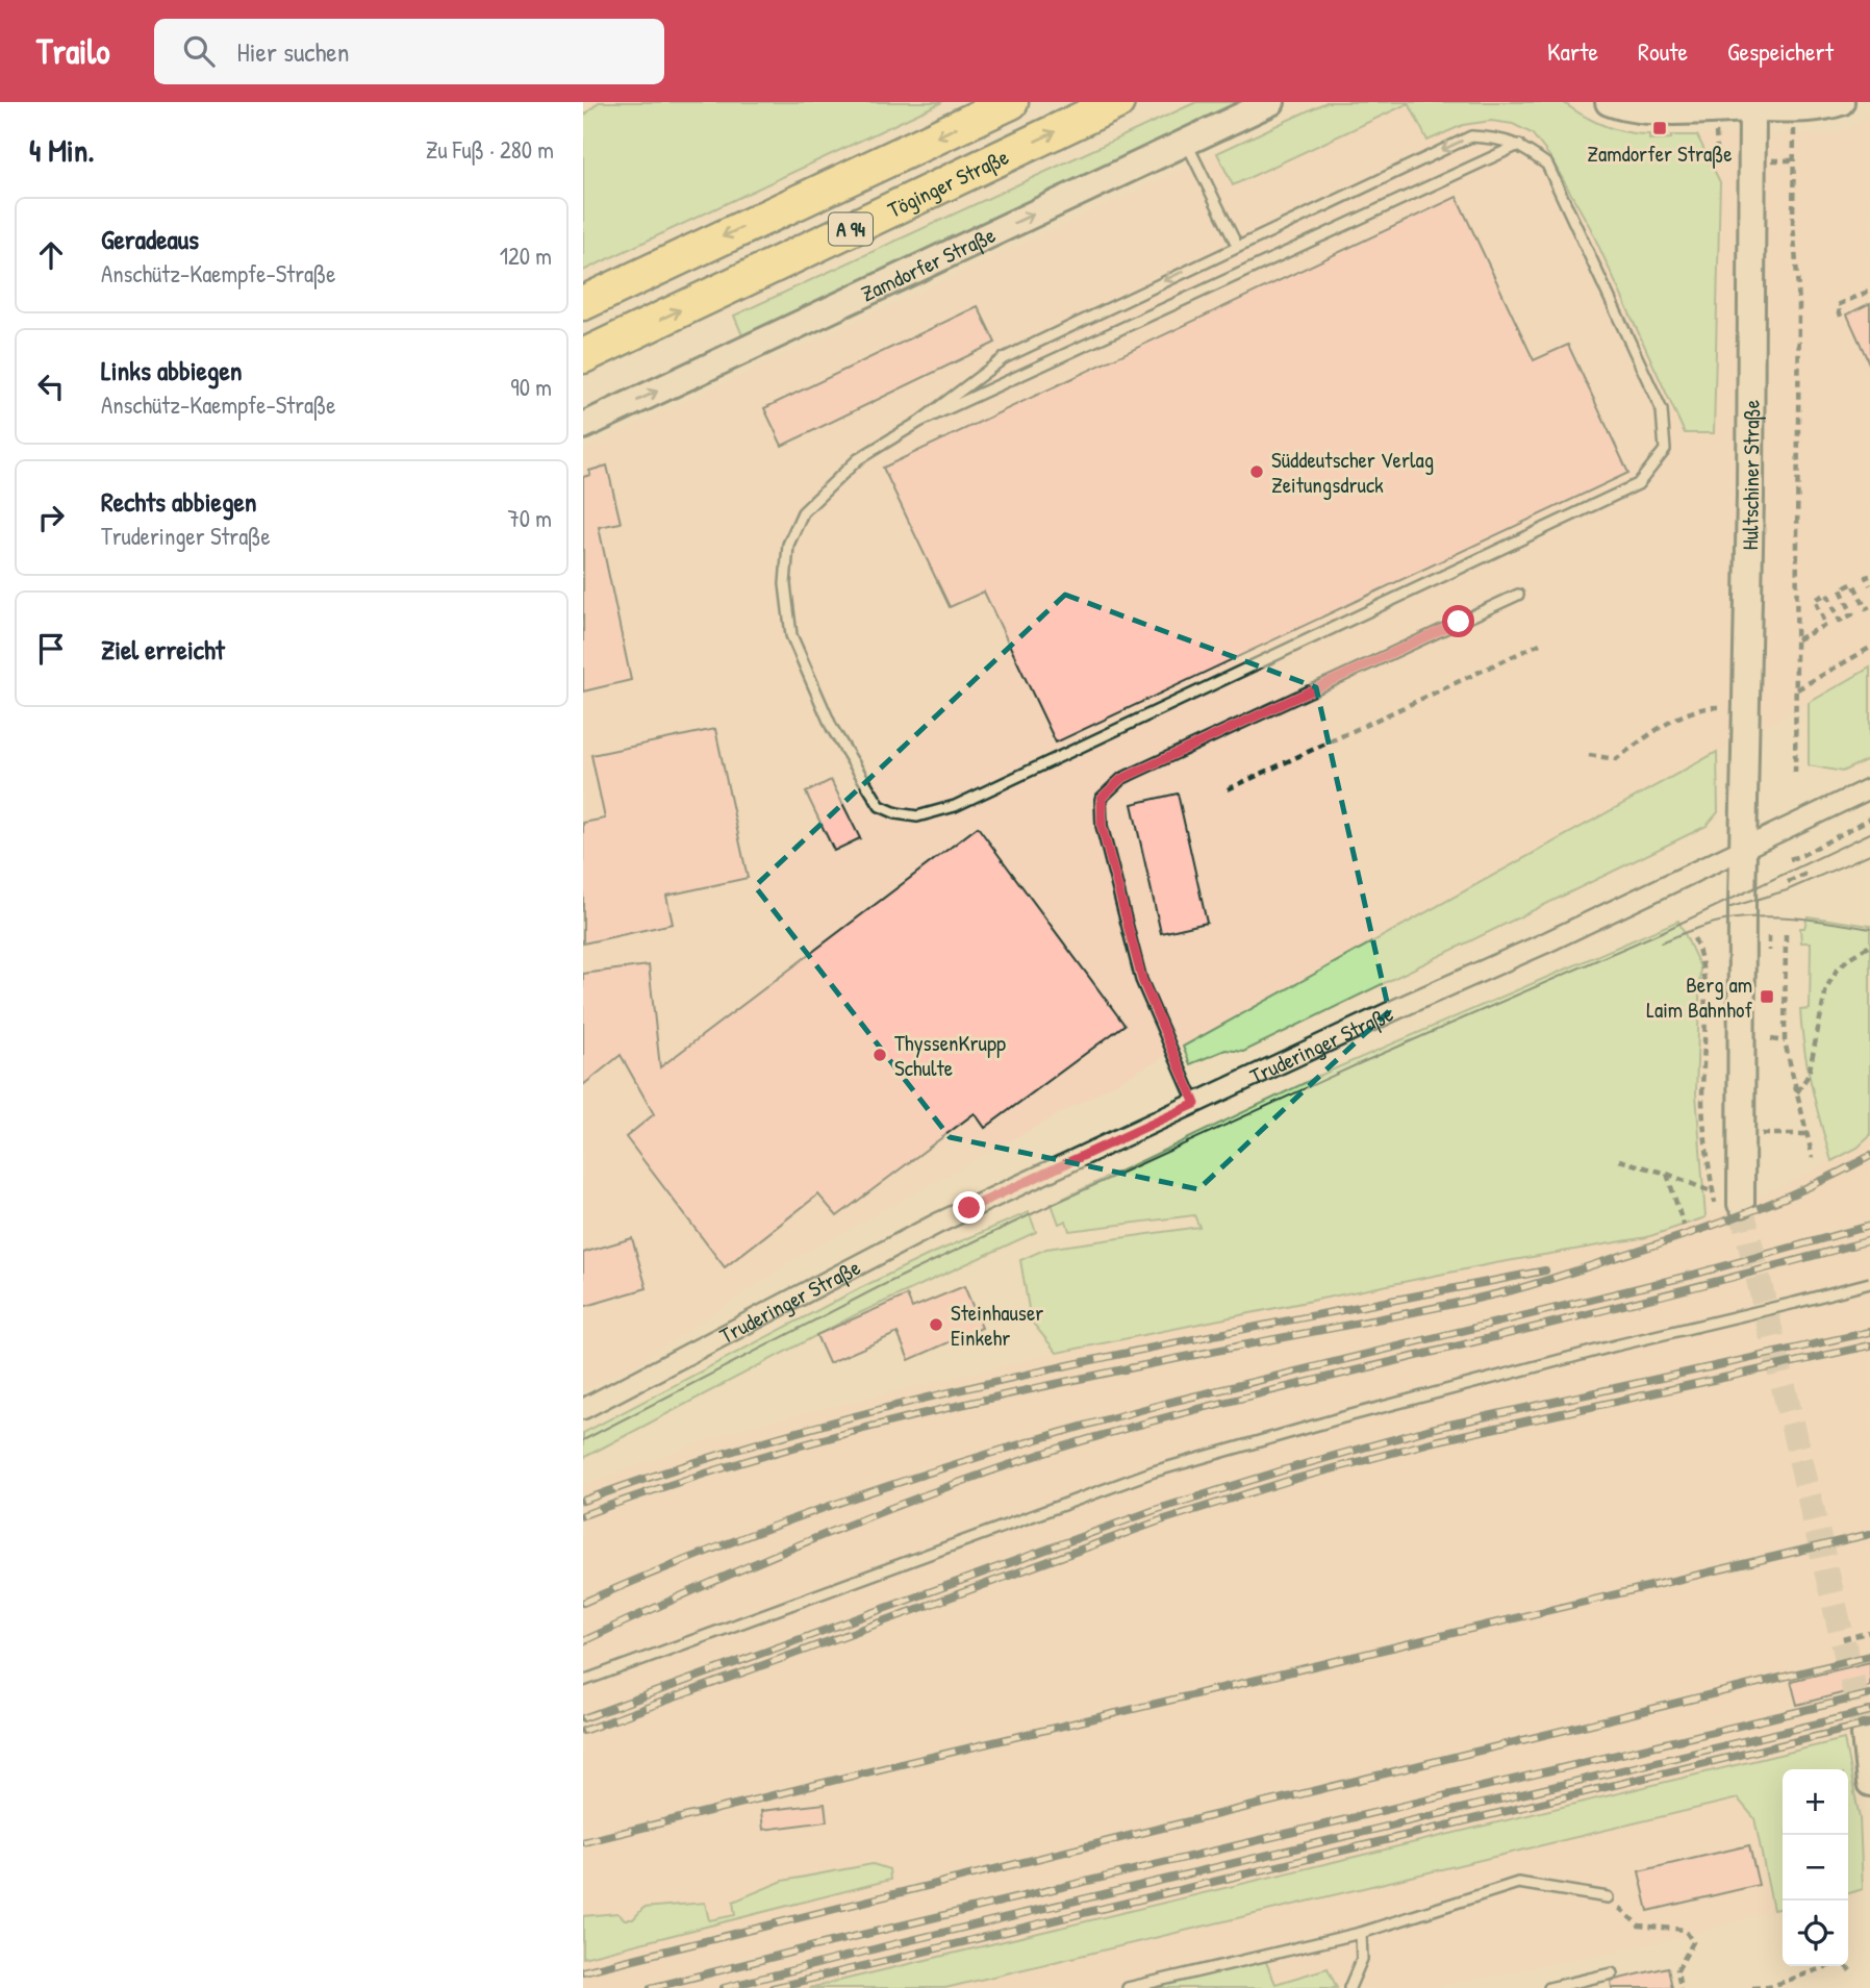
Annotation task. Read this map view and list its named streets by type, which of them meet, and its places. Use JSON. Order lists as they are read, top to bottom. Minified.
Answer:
{"streets":{"highway":["Töginger Straße","A 94"],"main road":["Zamdorfer Straße","Hultschiner Straße"],"street":["Truderinger Straße"]},"crossings":[["Hultschiner Straße","Truderinger Straße"]],"one_way":["Zamdorfer Straße"],"places":{"transit":["Zamdorfer Straße","Berg am Laim Bahnhof"],"other":["Süddeutscher Verlag Zeitungsdruck","ThyssenKrupp Schulte","Steinhauser Einkehr"]},"page":{"header":"Trailo","search":"Hier suchen","nav":["Karte","Route","Gespeichert"],"heading":["4 Min.","Zu Fuß · 280 m"],"list":[["Geradeaus","Anschütz-Kaempfe-Straße","120 m"],["Links abbiegen","Anschütz-Kaempfe-Straße","90 m"],["Rechts abbiegen","Truderinger Straße","70 m"],"Ziel erreicht"],"map_buttons":["+","−"]}}
